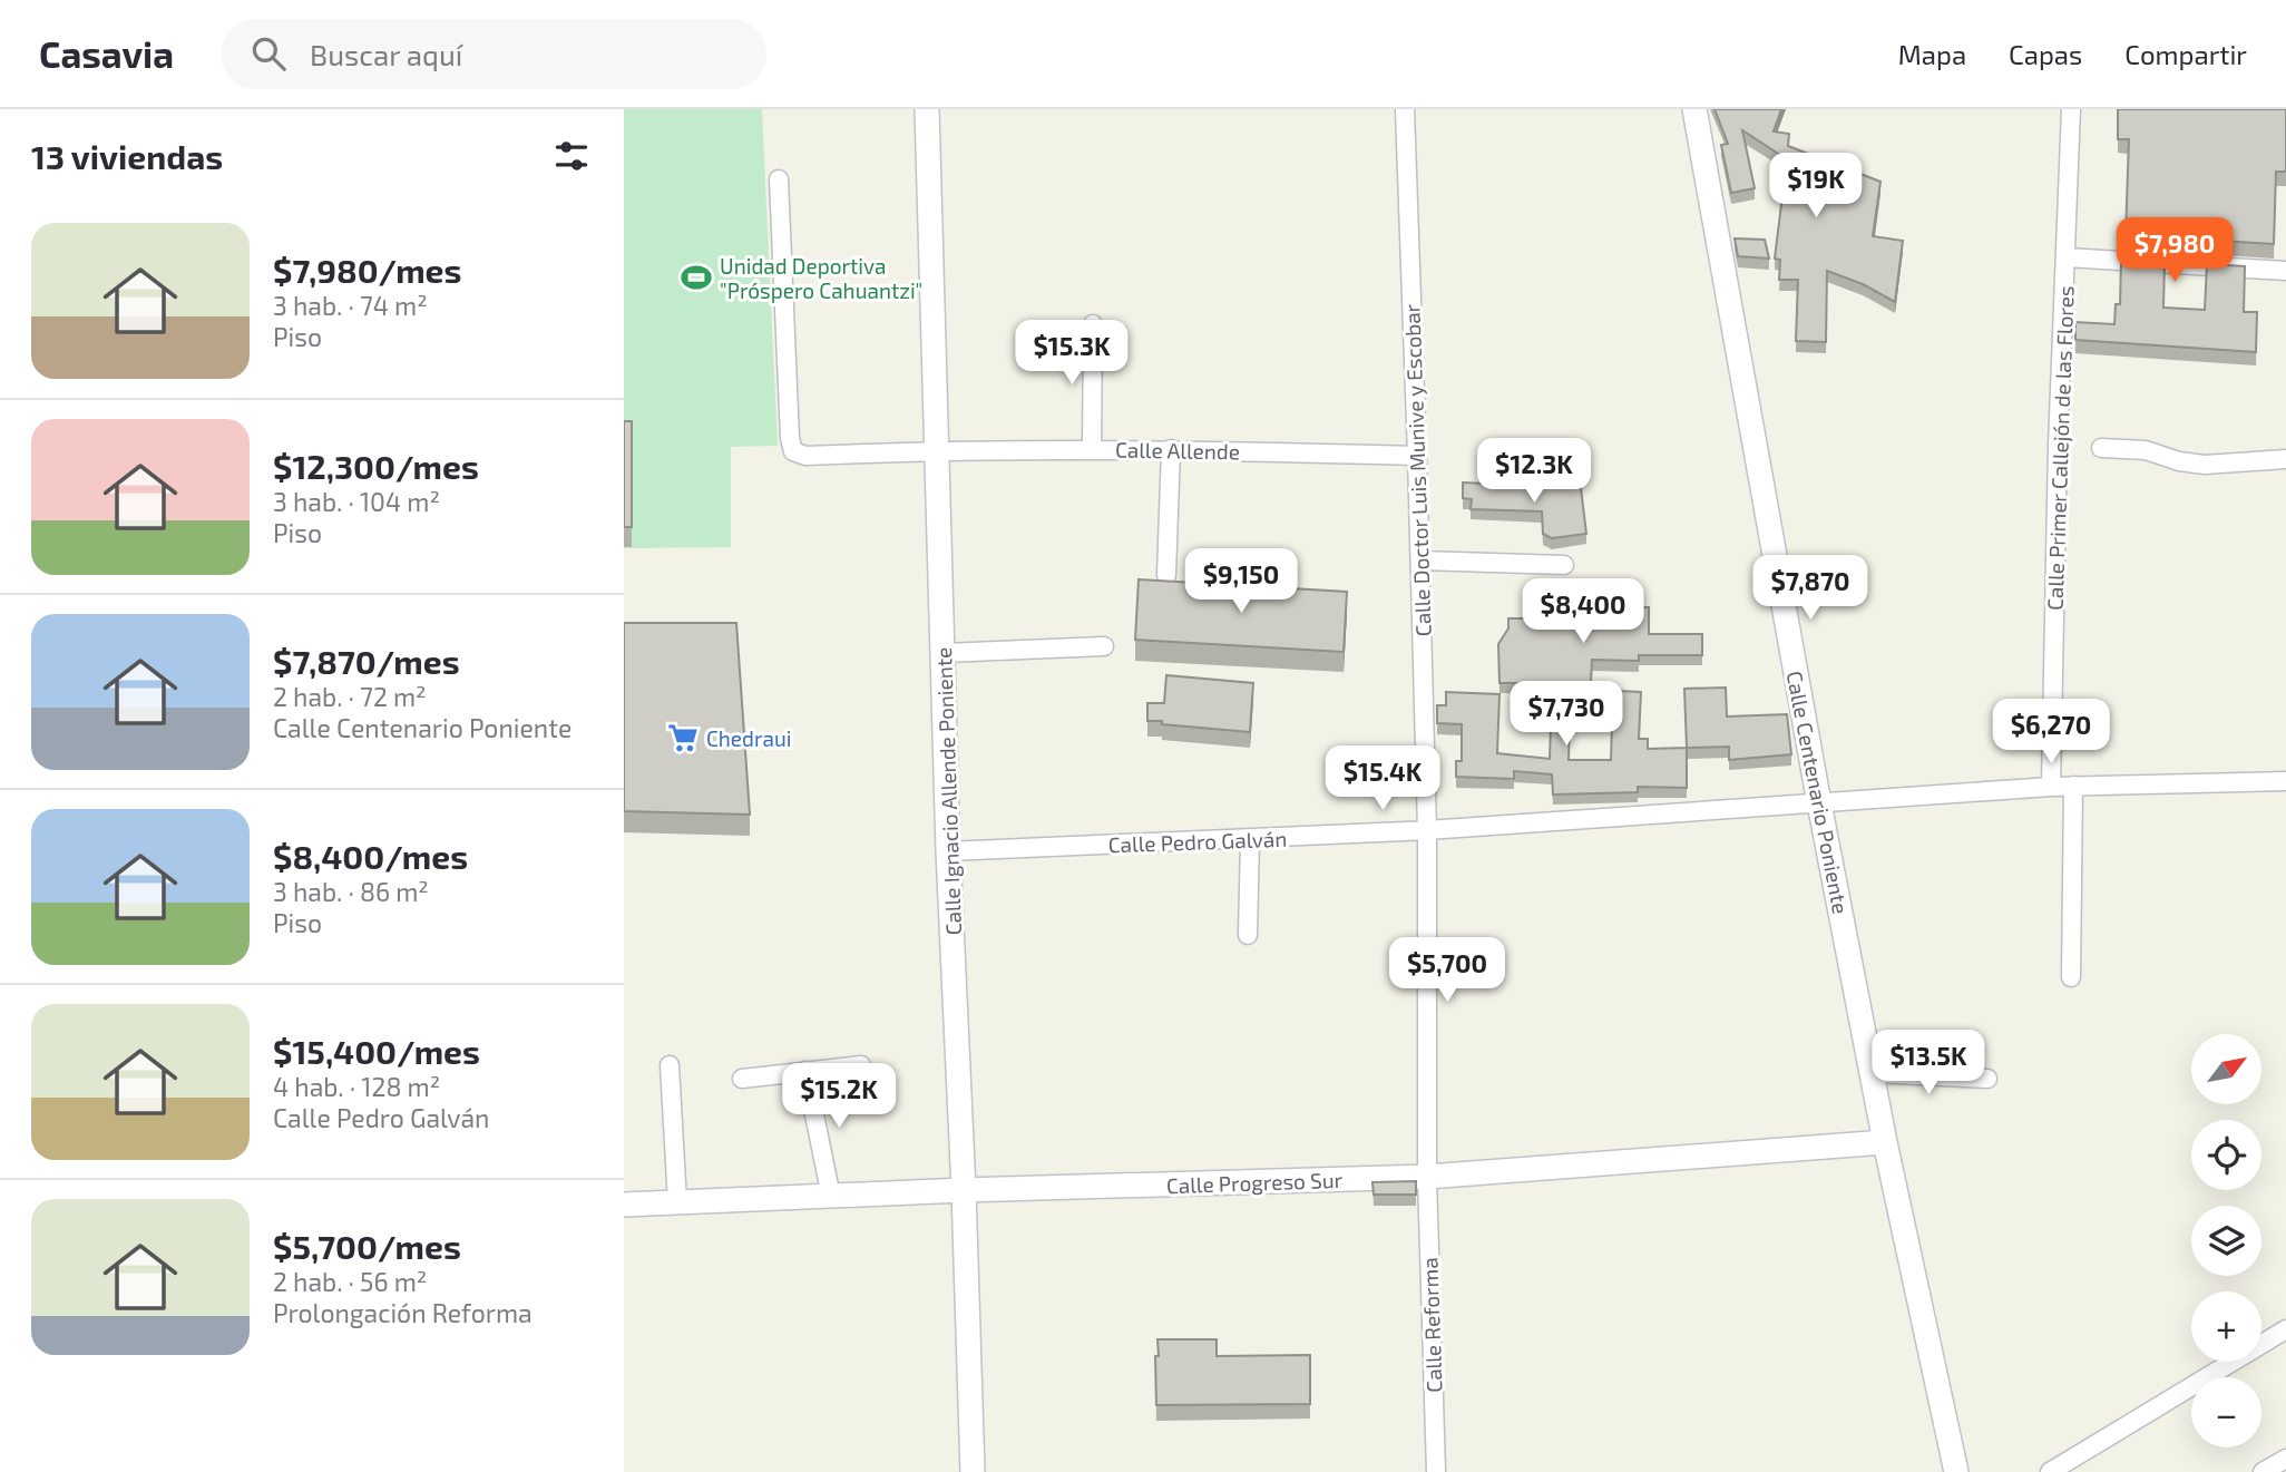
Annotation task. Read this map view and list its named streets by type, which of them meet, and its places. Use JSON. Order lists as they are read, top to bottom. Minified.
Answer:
{"streets":{"street":["Calle Primer Callejón de las Flores","Calle Allende","Calle Doctor Luis Munive y Escobar","Calle Ignacio Allende Poniente","Calle Centenario Poniente","Calle Pedro Galván","Calle Progreso Sur","Calle Reforma"]},"crossings":[["Calle Primer Callejón de las Flores","Calle Pedro Galván"],["Calle Allende","Calle Doctor Luis Munive y Escobar"],["Calle Allende","Calle Ignacio Allende Poniente"],["Calle Doctor Luis Munive y Escobar","Calle Pedro Galván"],["Calle Doctor Luis Munive y Escobar","Calle Progreso Sur"],["Calle Doctor Luis Munive y Escobar","Calle Reforma"],["Calle Ignacio Allende Poniente","Calle Pedro Galván"],["Calle Ignacio Allende Poniente","Calle Progreso Sur"],["Calle Centenario Poniente","Calle Pedro Galván"],["Calle Centenario Poniente","Calle Progreso Sur"],["Calle Progreso Sur","Calle Reforma"]],"places":{"sports":["Unidad Deportiva \"Próspero Cahuantzi\""],"supermarket":["Chedraui"]},"north":"top right","page":{"header":"Casavia","search":"Buscar aquí","nav":["Mapa","Capas","Compartir"],"heading":"13 viviendas","price":["$19K","$7,980","$15.3K","$12.3K","$9,150","$7,870","$8,400","$7,730","$6,270","$15.4K","$5,700","$13.5K","$15.2K"],"list":[{"name":"$7,980/mes","note":"3 hab. · 74 m² · Piso"},{"name":"$12,300/mes","note":"3 hab. · 104 m² · Piso"},{"name":"$7,870/mes","note":"2 hab. · 72 m² · Calle Centenario Poniente"},{"name":"$8,400/mes","note":"3 hab. · 86 m² · Piso"},{"name":"$15,400/mes","note":"4 hab. · 128 m² · Calle Pedro Galván"},{"name":"$5,700/mes","note":"2 hab. · 56 m² · Prolongación Reforma"}],"map_buttons":["+","−"]}}
